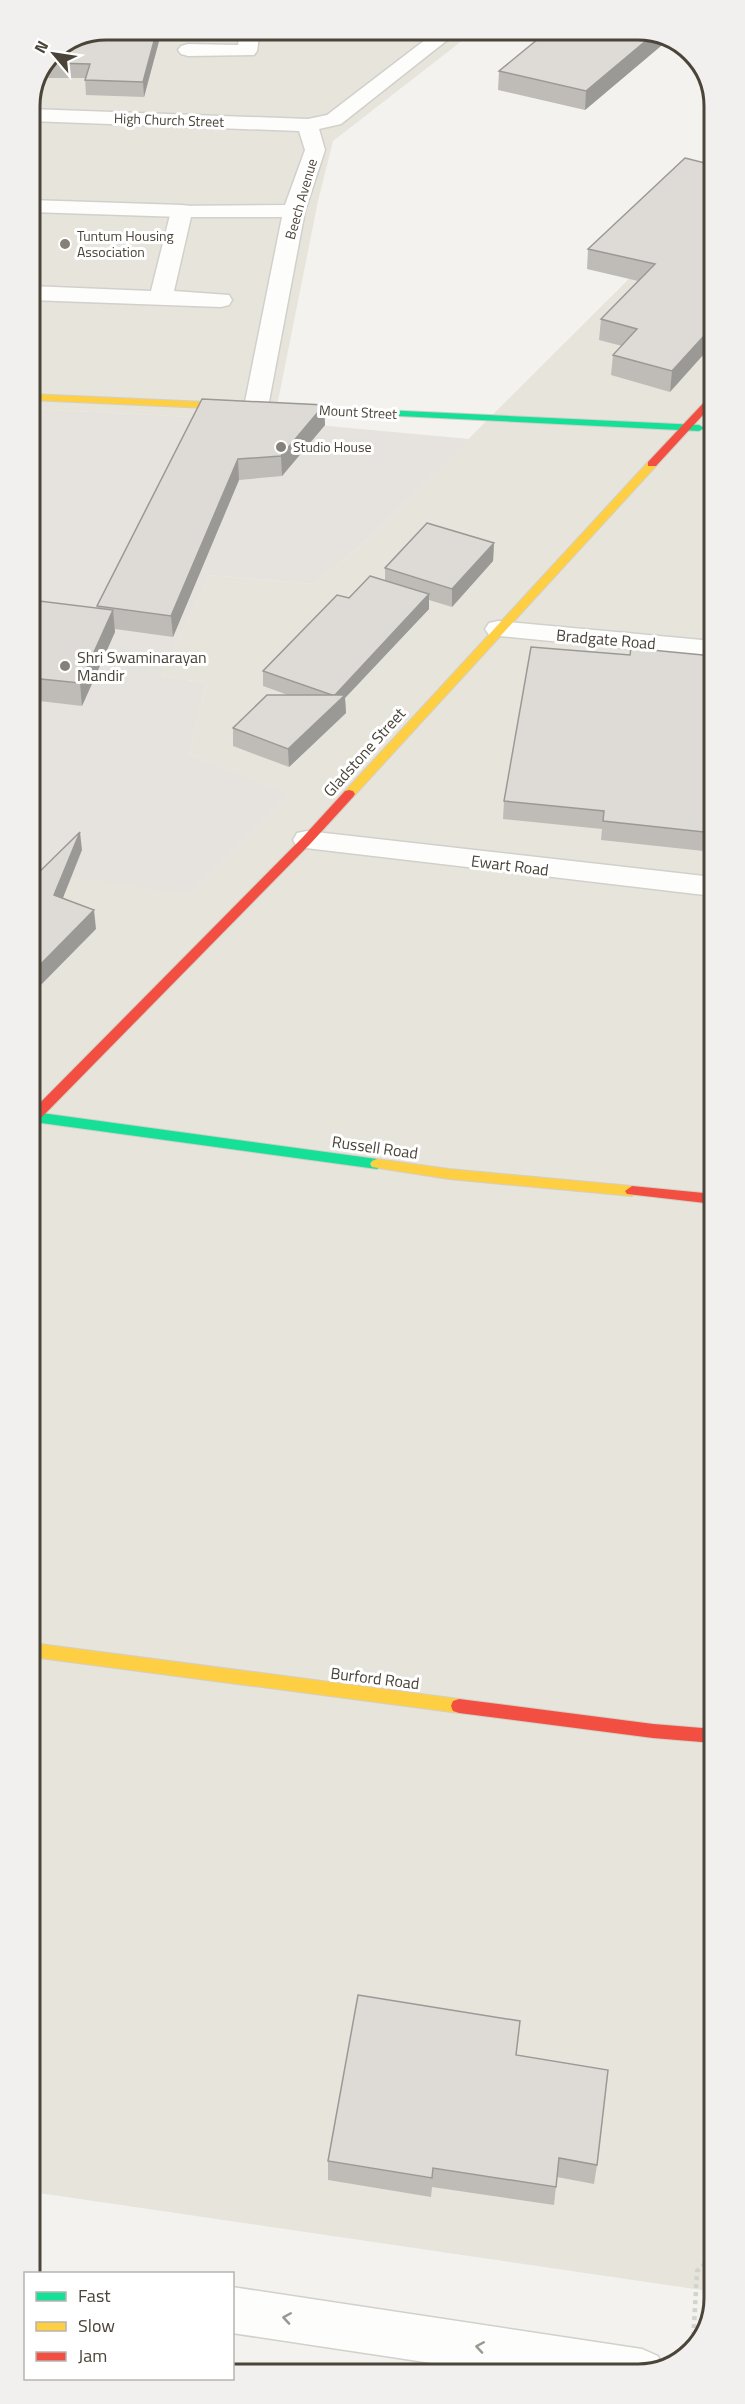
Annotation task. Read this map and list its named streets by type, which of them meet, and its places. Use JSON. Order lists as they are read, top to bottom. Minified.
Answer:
{"streets":{"street":["High Church Street","Beech Avenue","Mount Street","Bradgate Road","Gladstone Street","Ewart Road","Russell Road","Burford Road"]},"crossings":[["High Church Street","Beech Avenue"],["Beech Avenue","Mount Street"],["Mount Street","Gladstone Street"],["Bradgate Road","Gladstone Street"],["Gladstone Street","Ewart Road"]],"places":["Tuntum Housing Association","Studio House","Shri Swaminarayan Mandir"],"legend":["Fast","Slow","Jam"],"north":"top left"}
